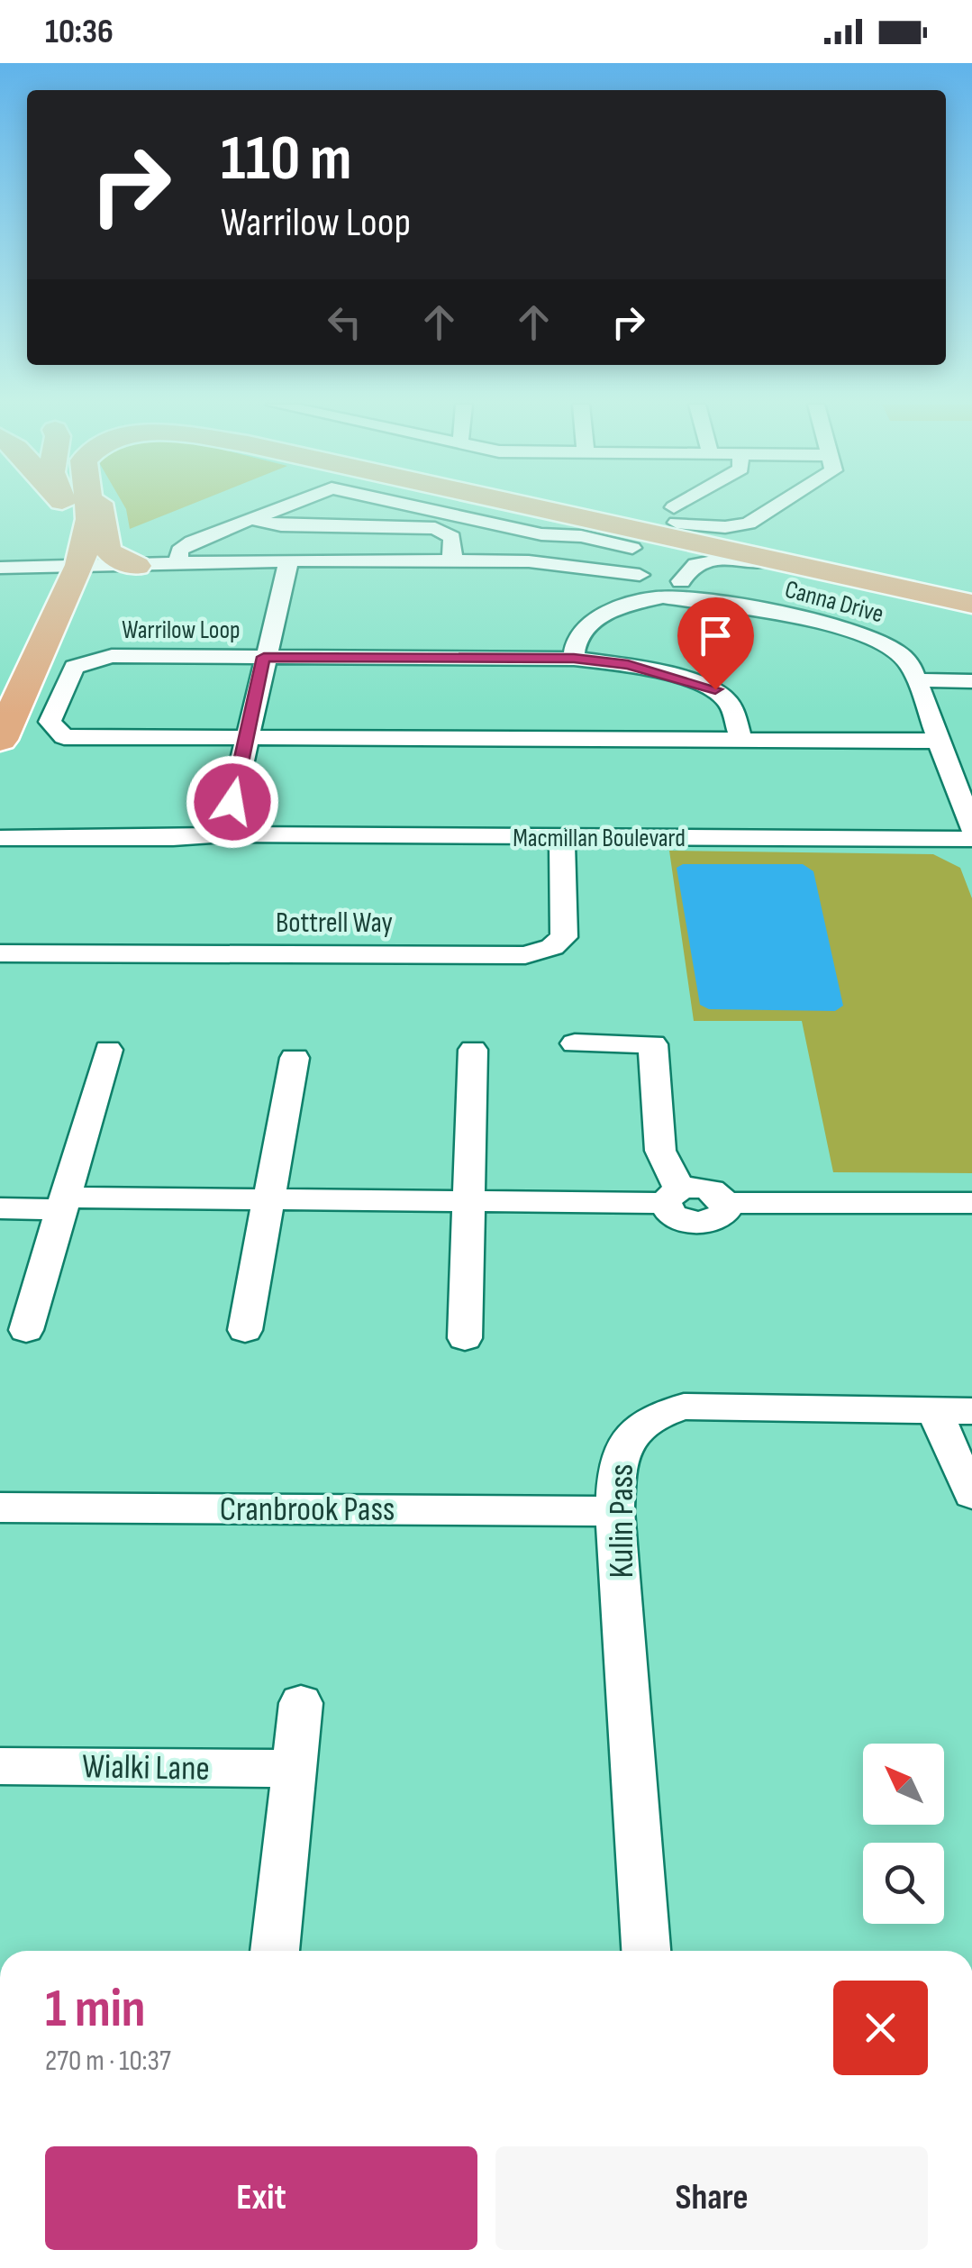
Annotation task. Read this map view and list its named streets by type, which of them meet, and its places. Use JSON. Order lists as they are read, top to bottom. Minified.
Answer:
{"streets":{"street":["Canna Drive","Warrilow Loop","Macmillan Boulevard","Bottrell Way","Cranbrook Pass","Kulin Pass","Wialki Lane"]},"crossings":[["Canna Drive","Warrilow Loop"],["Macmillan Boulevard","Bottrell Way"],["Cranbrook Pass","Kulin Pass"]],"north":"top left","page":{"status":"10:36","turn":["110 m","Warrilow Loop"],"heading":["1 min","270 m · 10:37"],"buttons":["Exit","Share"]}}
